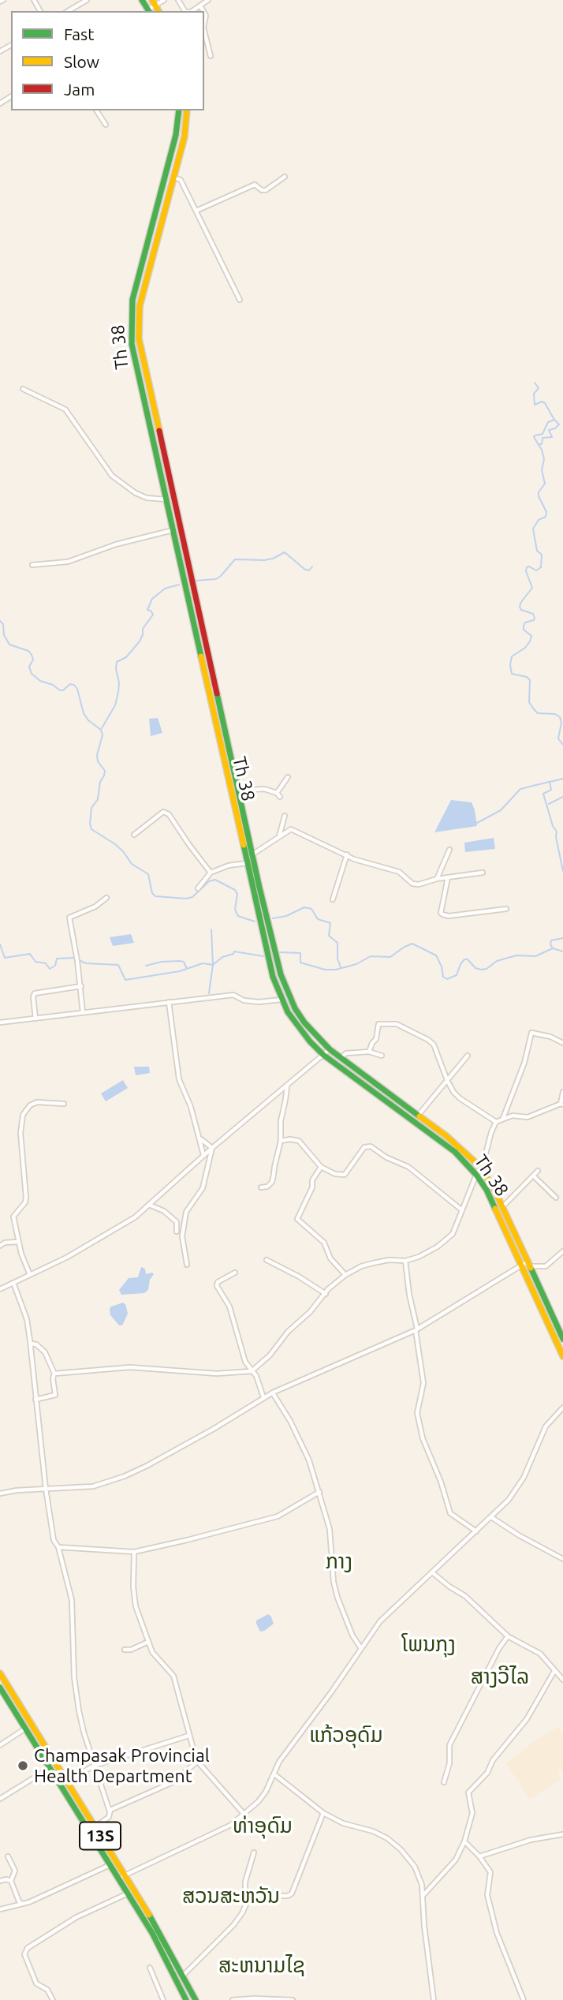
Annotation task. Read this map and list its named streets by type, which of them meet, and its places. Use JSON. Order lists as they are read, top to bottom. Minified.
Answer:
{"streets":{"main road":["Th 38","13S"]},"districts":["ກາງ","ໂພນກຸງ","ສາງວີໄລ","ແກ້ວອຸດົມ","ທ່າອຸດົມ","ສວນສະຫວັນ","ສະຫນາມໄຊ"],"places":["Champasak Provincial Health Department"],"legend":["Fast","Slow","Jam"]}
